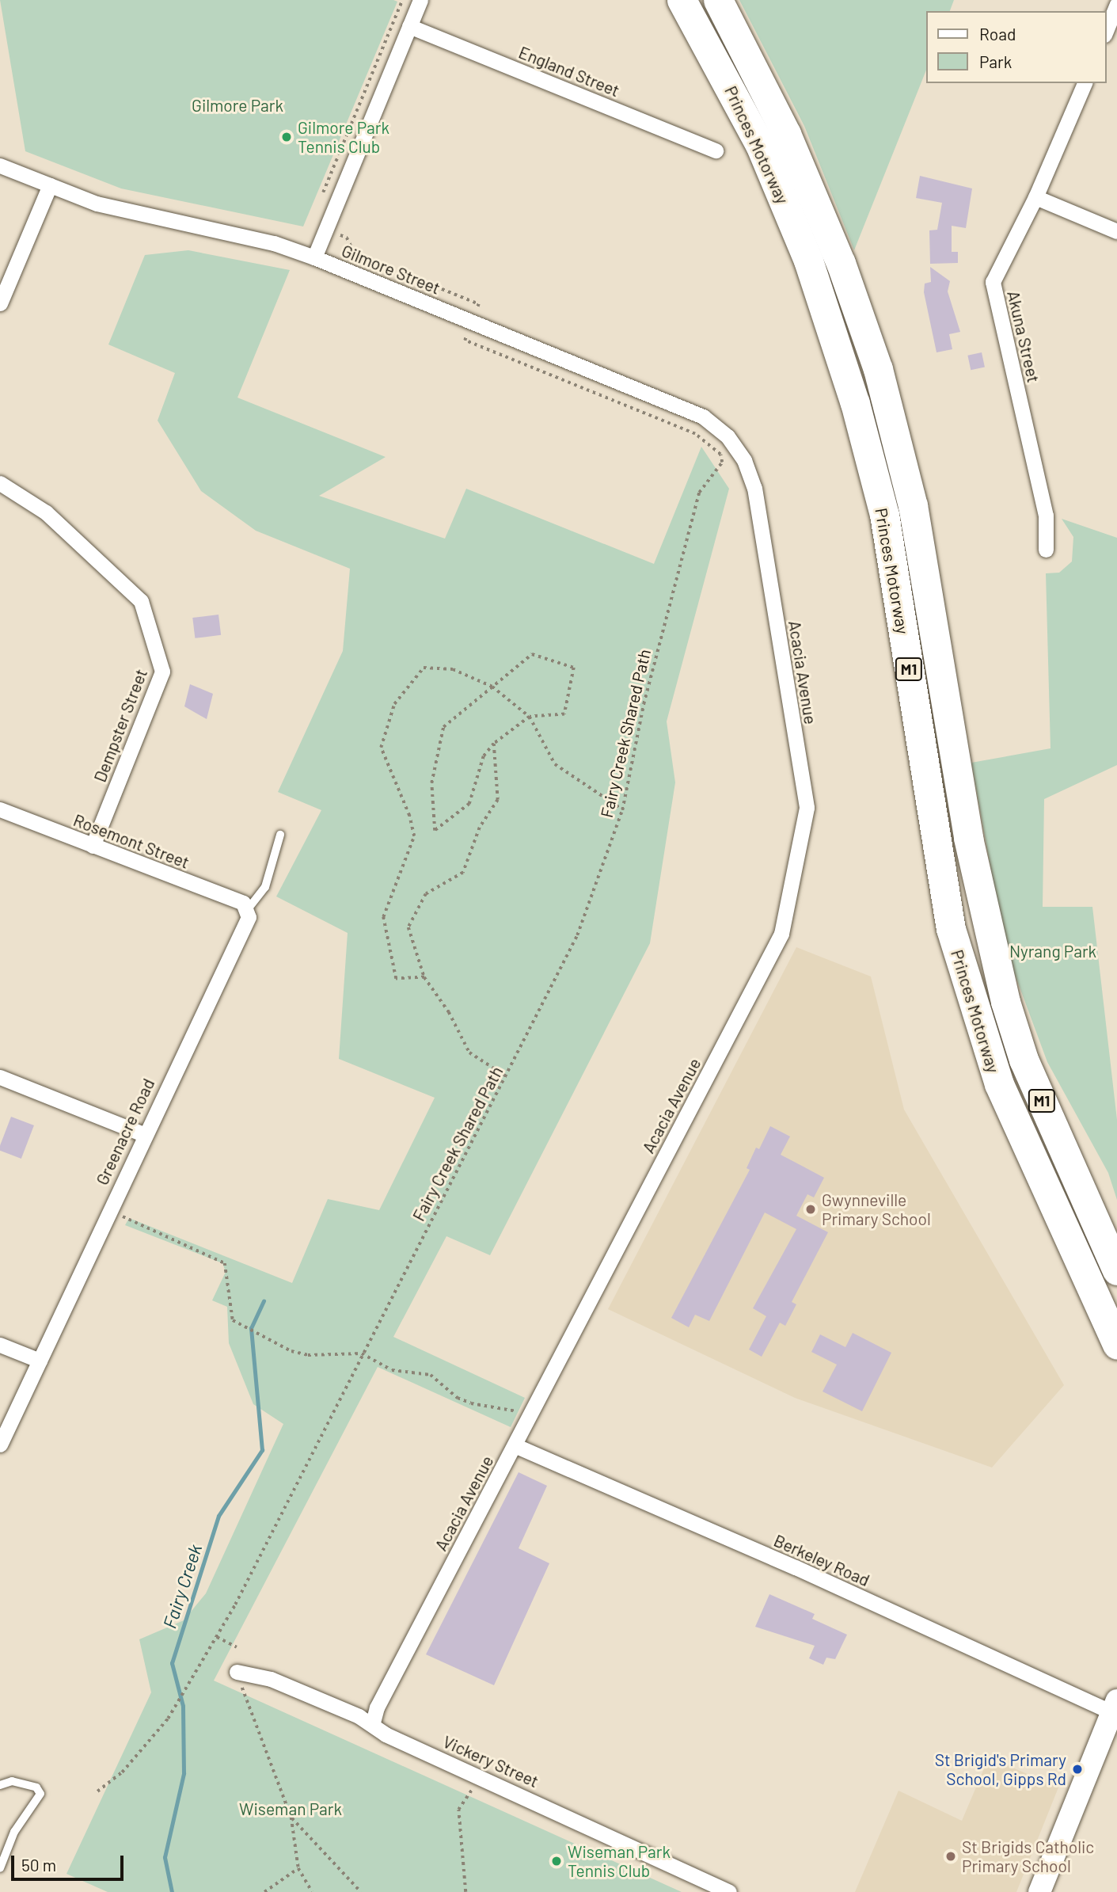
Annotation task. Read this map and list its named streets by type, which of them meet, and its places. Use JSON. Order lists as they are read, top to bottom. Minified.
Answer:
{"streets":{"highway":["Princes Motorway","M1"],"street":["England Street","Gilmore Street","Akuna Street","Acacia Avenue","Dempster Street","Rosemont Street","Greenacre Road","Berkeley Road","Vickery Street"],"path":["Fairy Creek Shared Path"]},"crossings":[["Gilmore Street","Acacia Avenue"],["Acacia Avenue","Berkeley Road"],["Acacia Avenue","Vickery Street"],["Dempster Street","Rosemont Street"],["Rosemont Street","Greenacre Road"]],"water":["Fairy Creek"],"parks":["Gilmore Park","Nyrang Park","Wiseman Park"],"places":["Gilmore Park Tennis Club","Gwynneville Primary School","St Brigid's Primary School, Gipps Rd","St Brigids Catholic Primary School","Wiseman Park Tennis Club"],"legend":["Road","Park"],"scale_bar":"50 m"}
